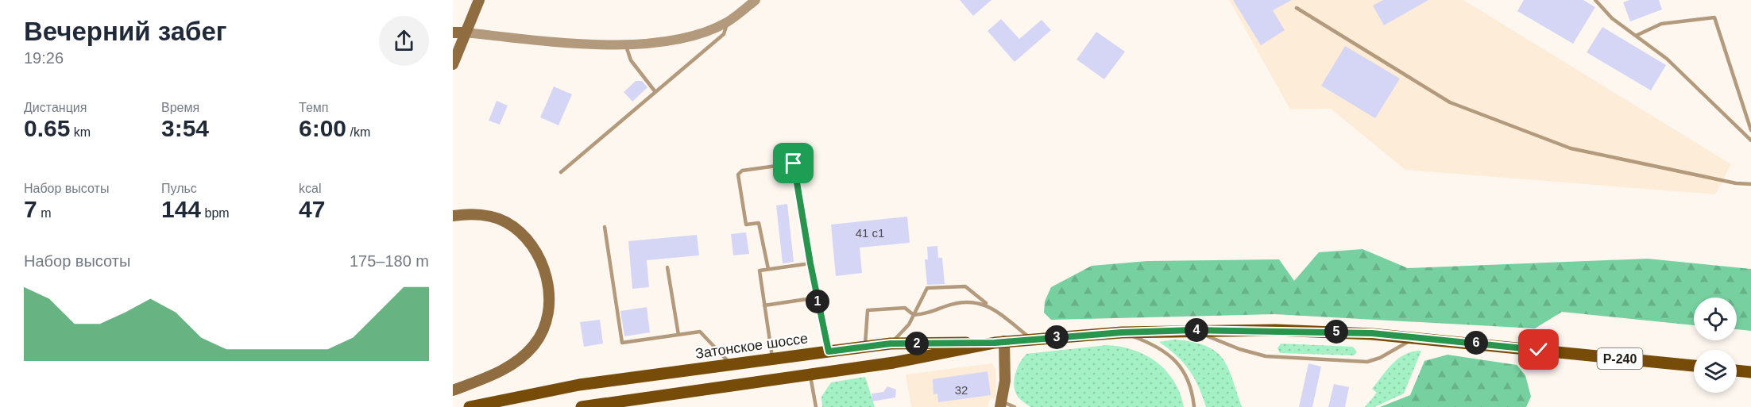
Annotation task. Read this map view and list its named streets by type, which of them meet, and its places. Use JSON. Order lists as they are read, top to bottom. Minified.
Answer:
{"streets":{"main road":["Затонское шоссе","Р-240"]},"house_numbers":["41 с1","32"],"page":{"heading":["Вечерний забег","19:26"],"stats":[["Дистанция","0.65 km"],["Время","3:54"],["Темп","6:00 /km"],["Набор высоты","7 m"],["Пульс","144 bpm"],["kcal","47"]],"chart":["Набор высоты","175–180 m"],"pins":["1","4","5","3","6","2"]}}
